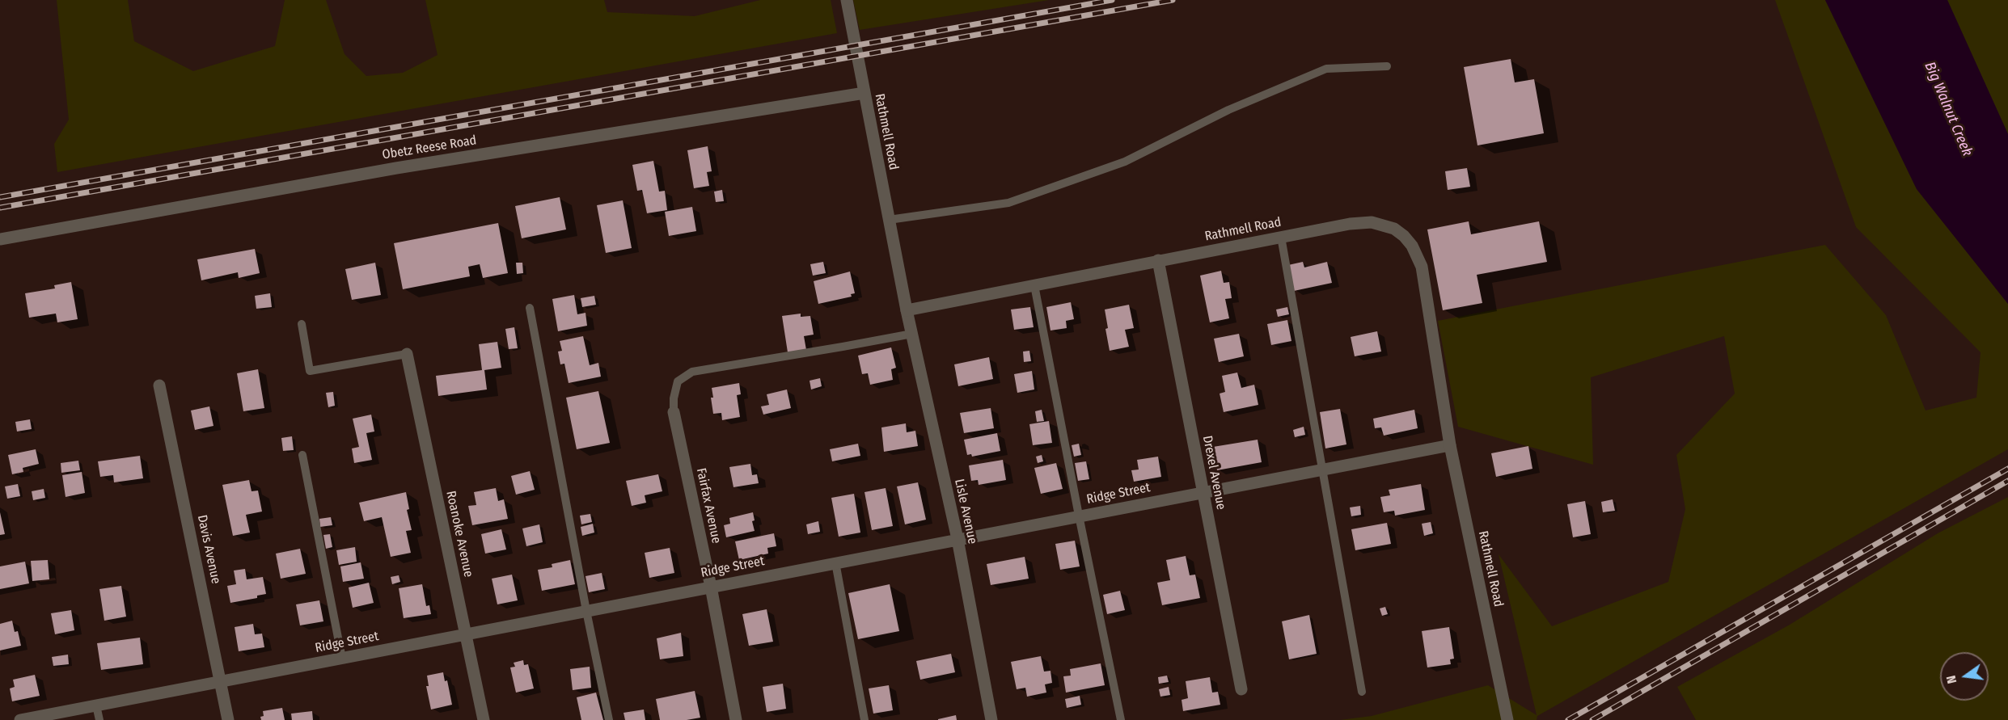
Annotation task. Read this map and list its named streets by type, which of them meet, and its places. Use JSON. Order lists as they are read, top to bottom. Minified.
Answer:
{"streets":{"street":["Rathmell Road","Obetz Reese Road","Drexel Avenue","Ridge Street","Fairfax Avenue","Lisle Avenue","Roanoke Avenue","Davis Avenue"]},"crossings":[["Rathmell Road","Obetz Reese Road"],["Rathmell Road","Drexel Avenue"],["Rathmell Road","Ridge Street"],["Rathmell Road","Lisle Avenue"],["Drexel Avenue","Ridge Street"],["Ridge Street","Fairfax Avenue"],["Ridge Street","Lisle Avenue"],["Ridge Street","Roanoke Avenue"],["Ridge Street","Davis Avenue"]],"water":["Big Walnut Creek"],"north":"left"}
